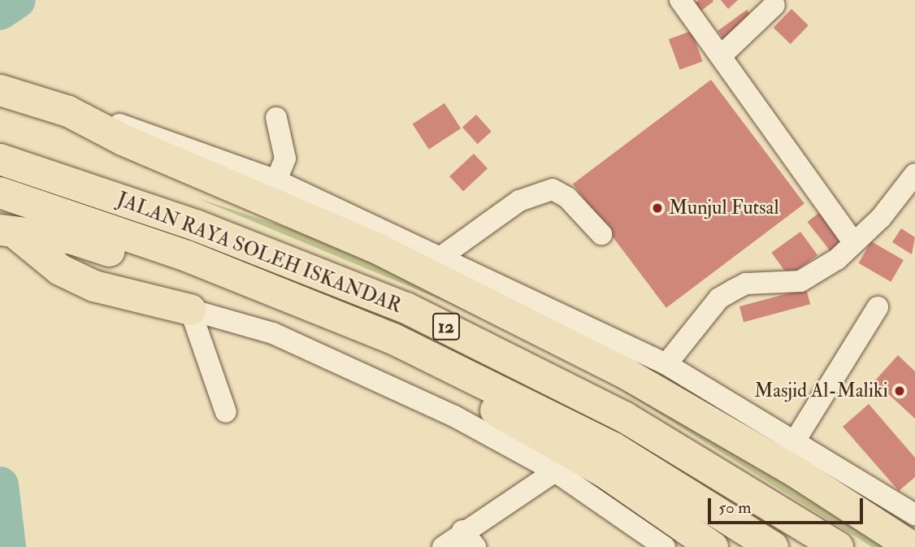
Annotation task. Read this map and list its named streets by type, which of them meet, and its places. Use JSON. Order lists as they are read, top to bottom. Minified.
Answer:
{"streets":{"highway":["JALAN RAYA SOLEH ISKANDAR","12"]},"places":["Munjul Futsal","Masjid Al-Maliki"],"scale_bar":"50 m"}
